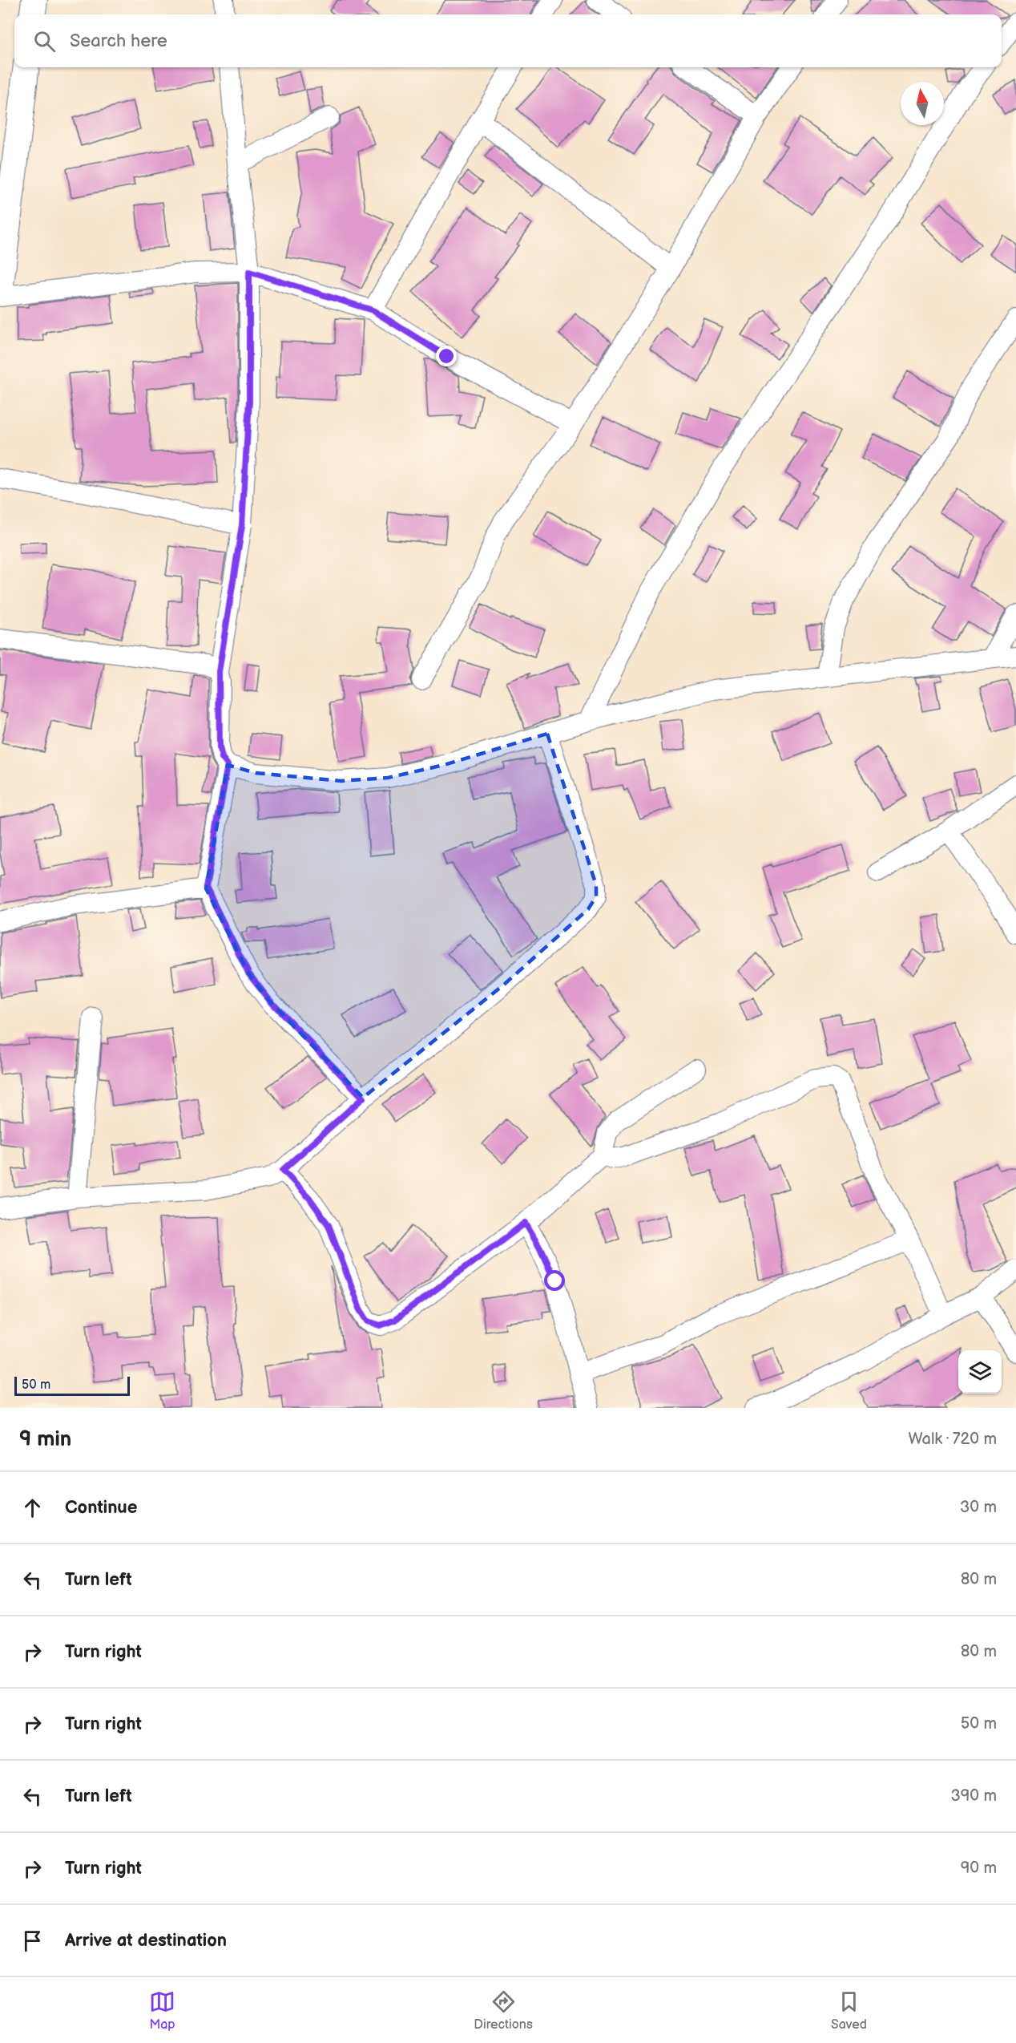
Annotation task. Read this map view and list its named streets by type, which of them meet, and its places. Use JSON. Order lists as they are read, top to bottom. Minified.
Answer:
{"scale_bar":"50 m","north":"top","page":{"search":"Search here","scale":"50 m","heading":["9 min","Walk · 720 m"],"list":[["Continue","30 m"],["Turn left","80 m"],["Turn right","80 m"],["Turn right","50 m"],["Turn left","390 m"],["Turn right","90 m"],"Arrive at destination"],"nav":["Map","Directions","Saved"]}}
